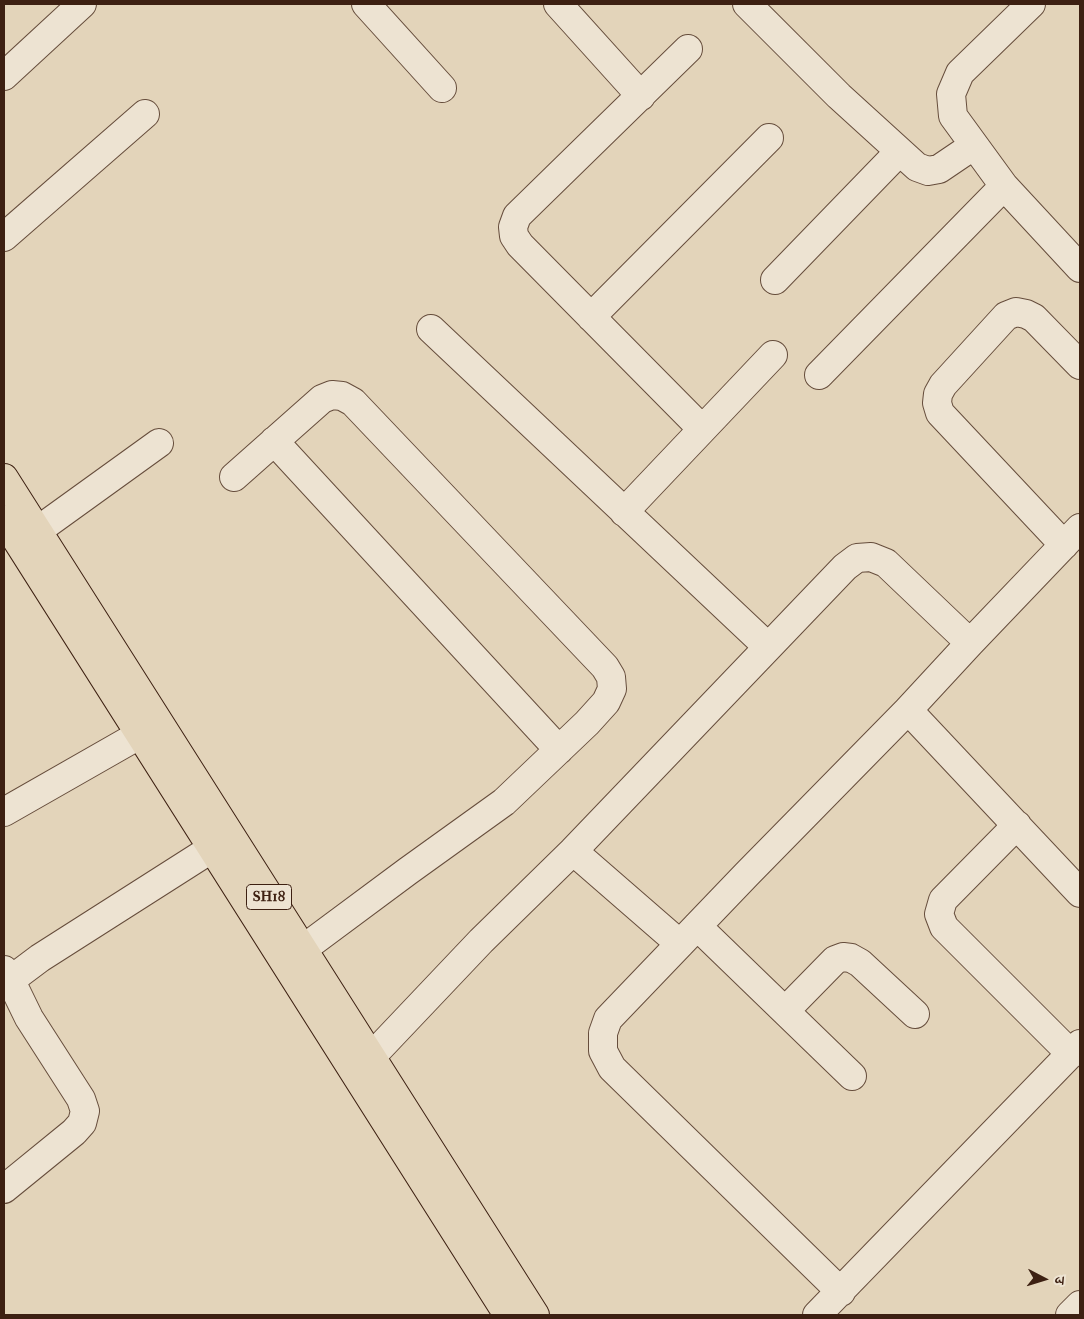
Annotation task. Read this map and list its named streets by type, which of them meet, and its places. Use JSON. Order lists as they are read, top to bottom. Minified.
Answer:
{"streets":{"main road":["SH18"]},"north":"right"}
